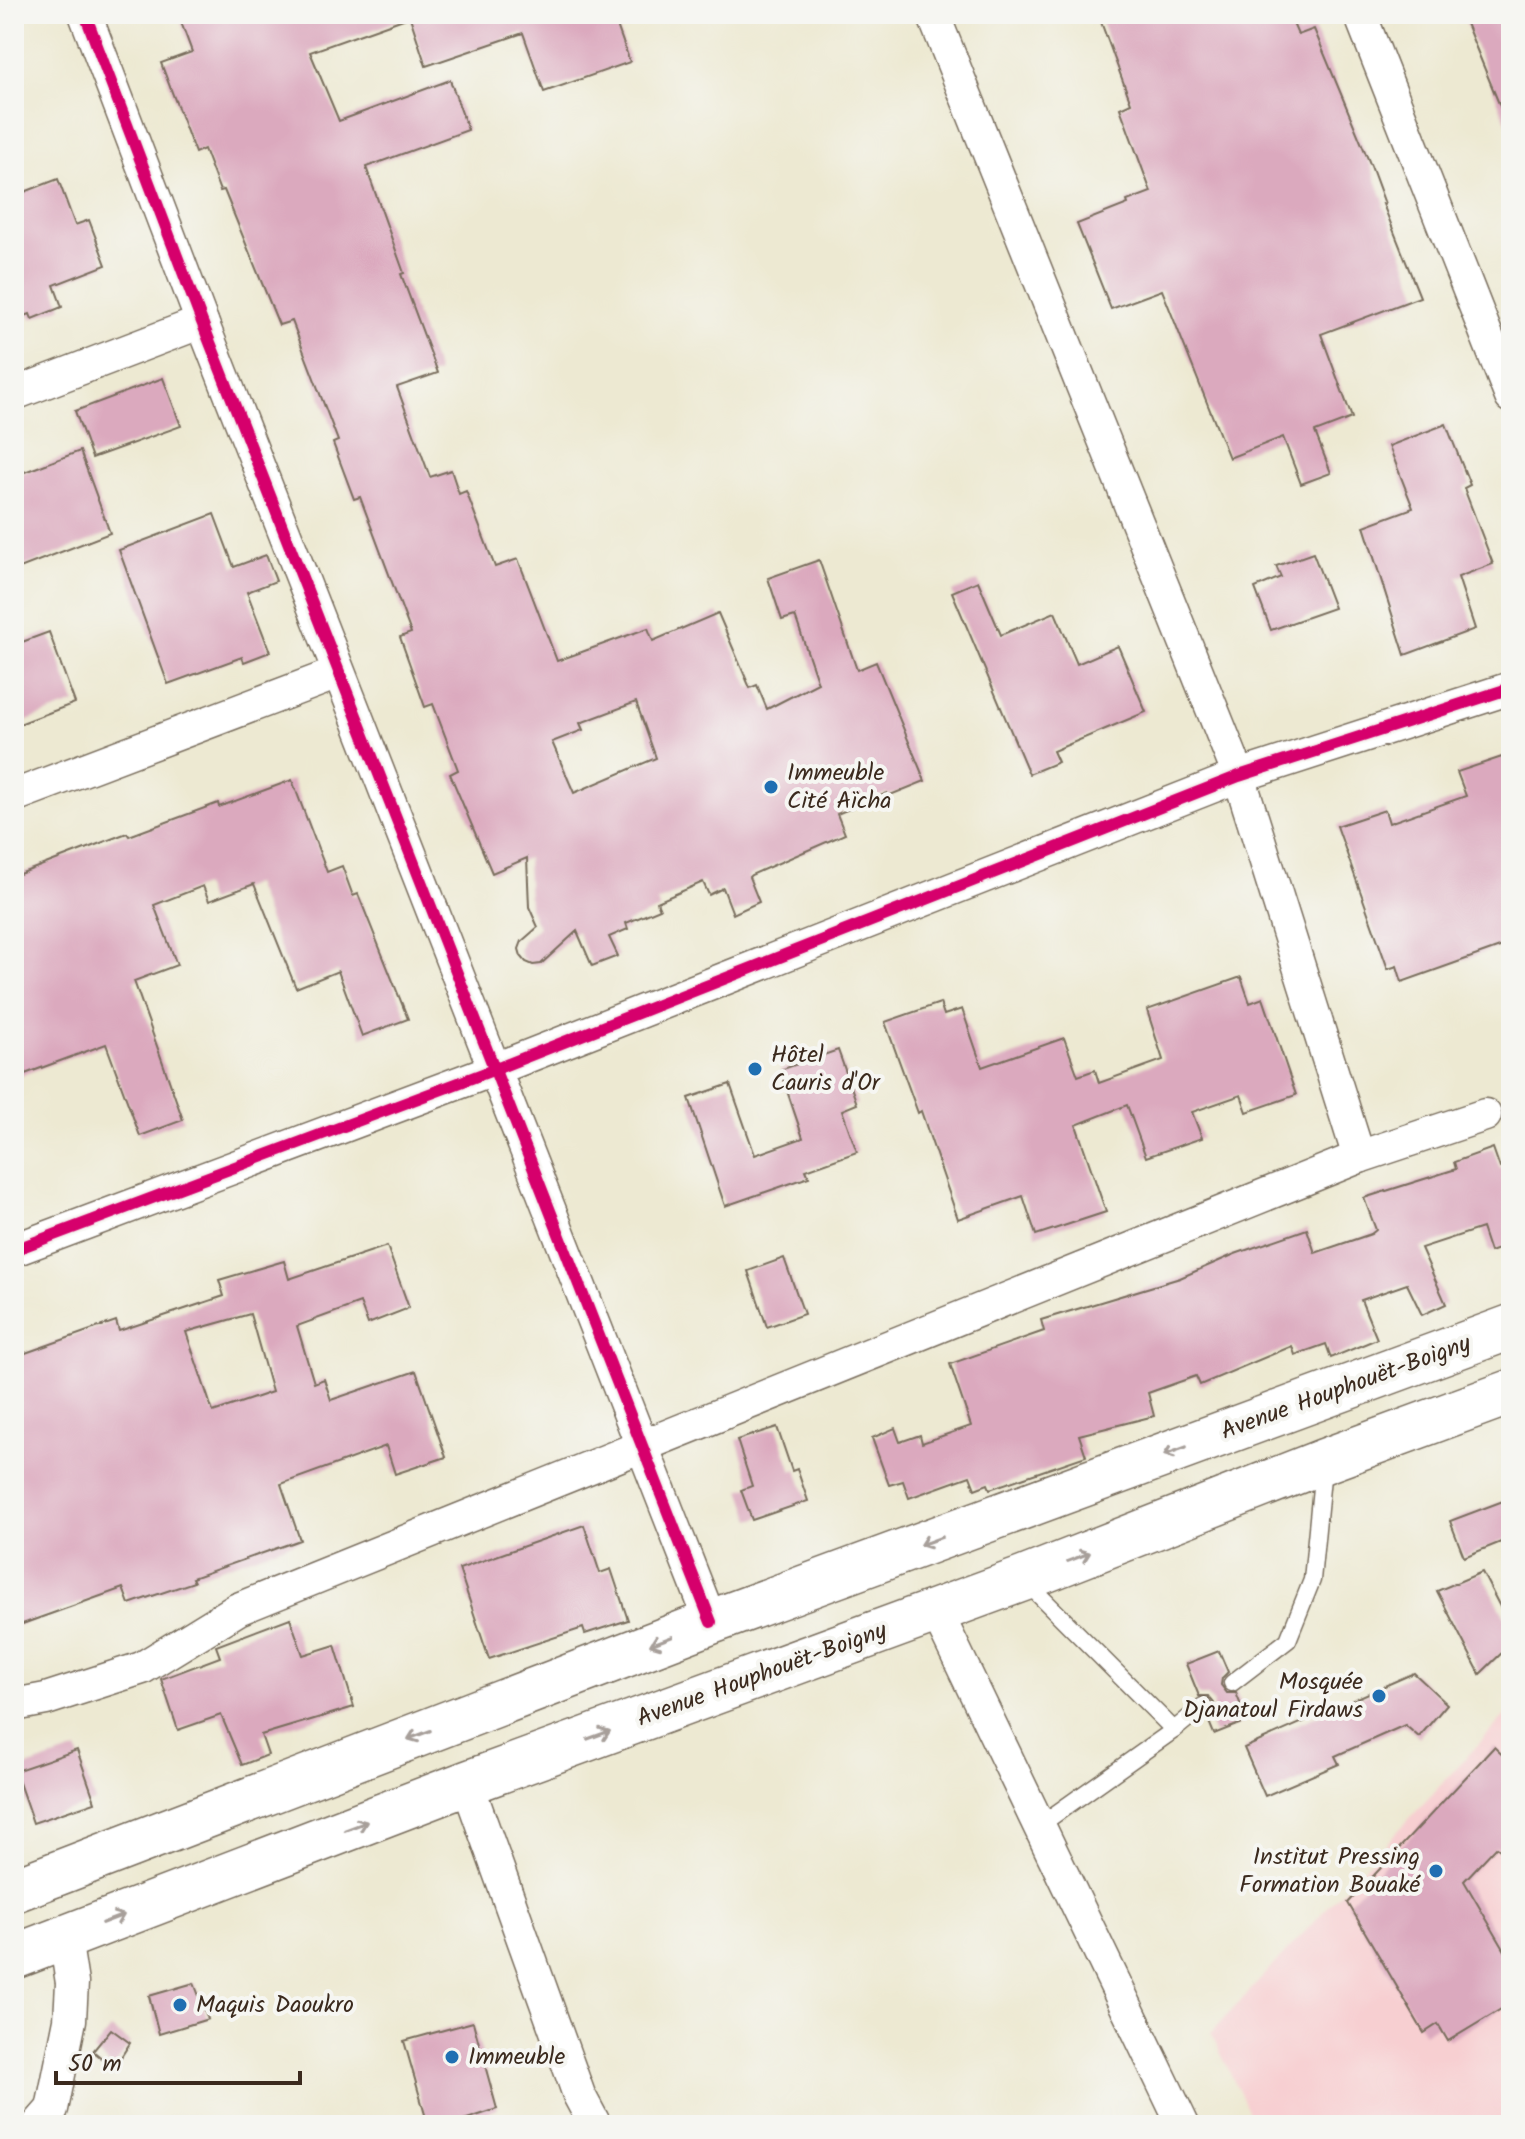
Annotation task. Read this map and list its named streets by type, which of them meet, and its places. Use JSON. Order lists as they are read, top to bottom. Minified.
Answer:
{"streets":{"highway":["Avenue Houphouët-Boigny"]},"places":["Immeuble Cité Aïcha","Hôtel Cauris d'Or","Mosquée Djanatoul Firdaws","Institut Pressing Formation Bouaké","Maquis Daoukro","Immeuble"],"scale_bar":"50 m"}
